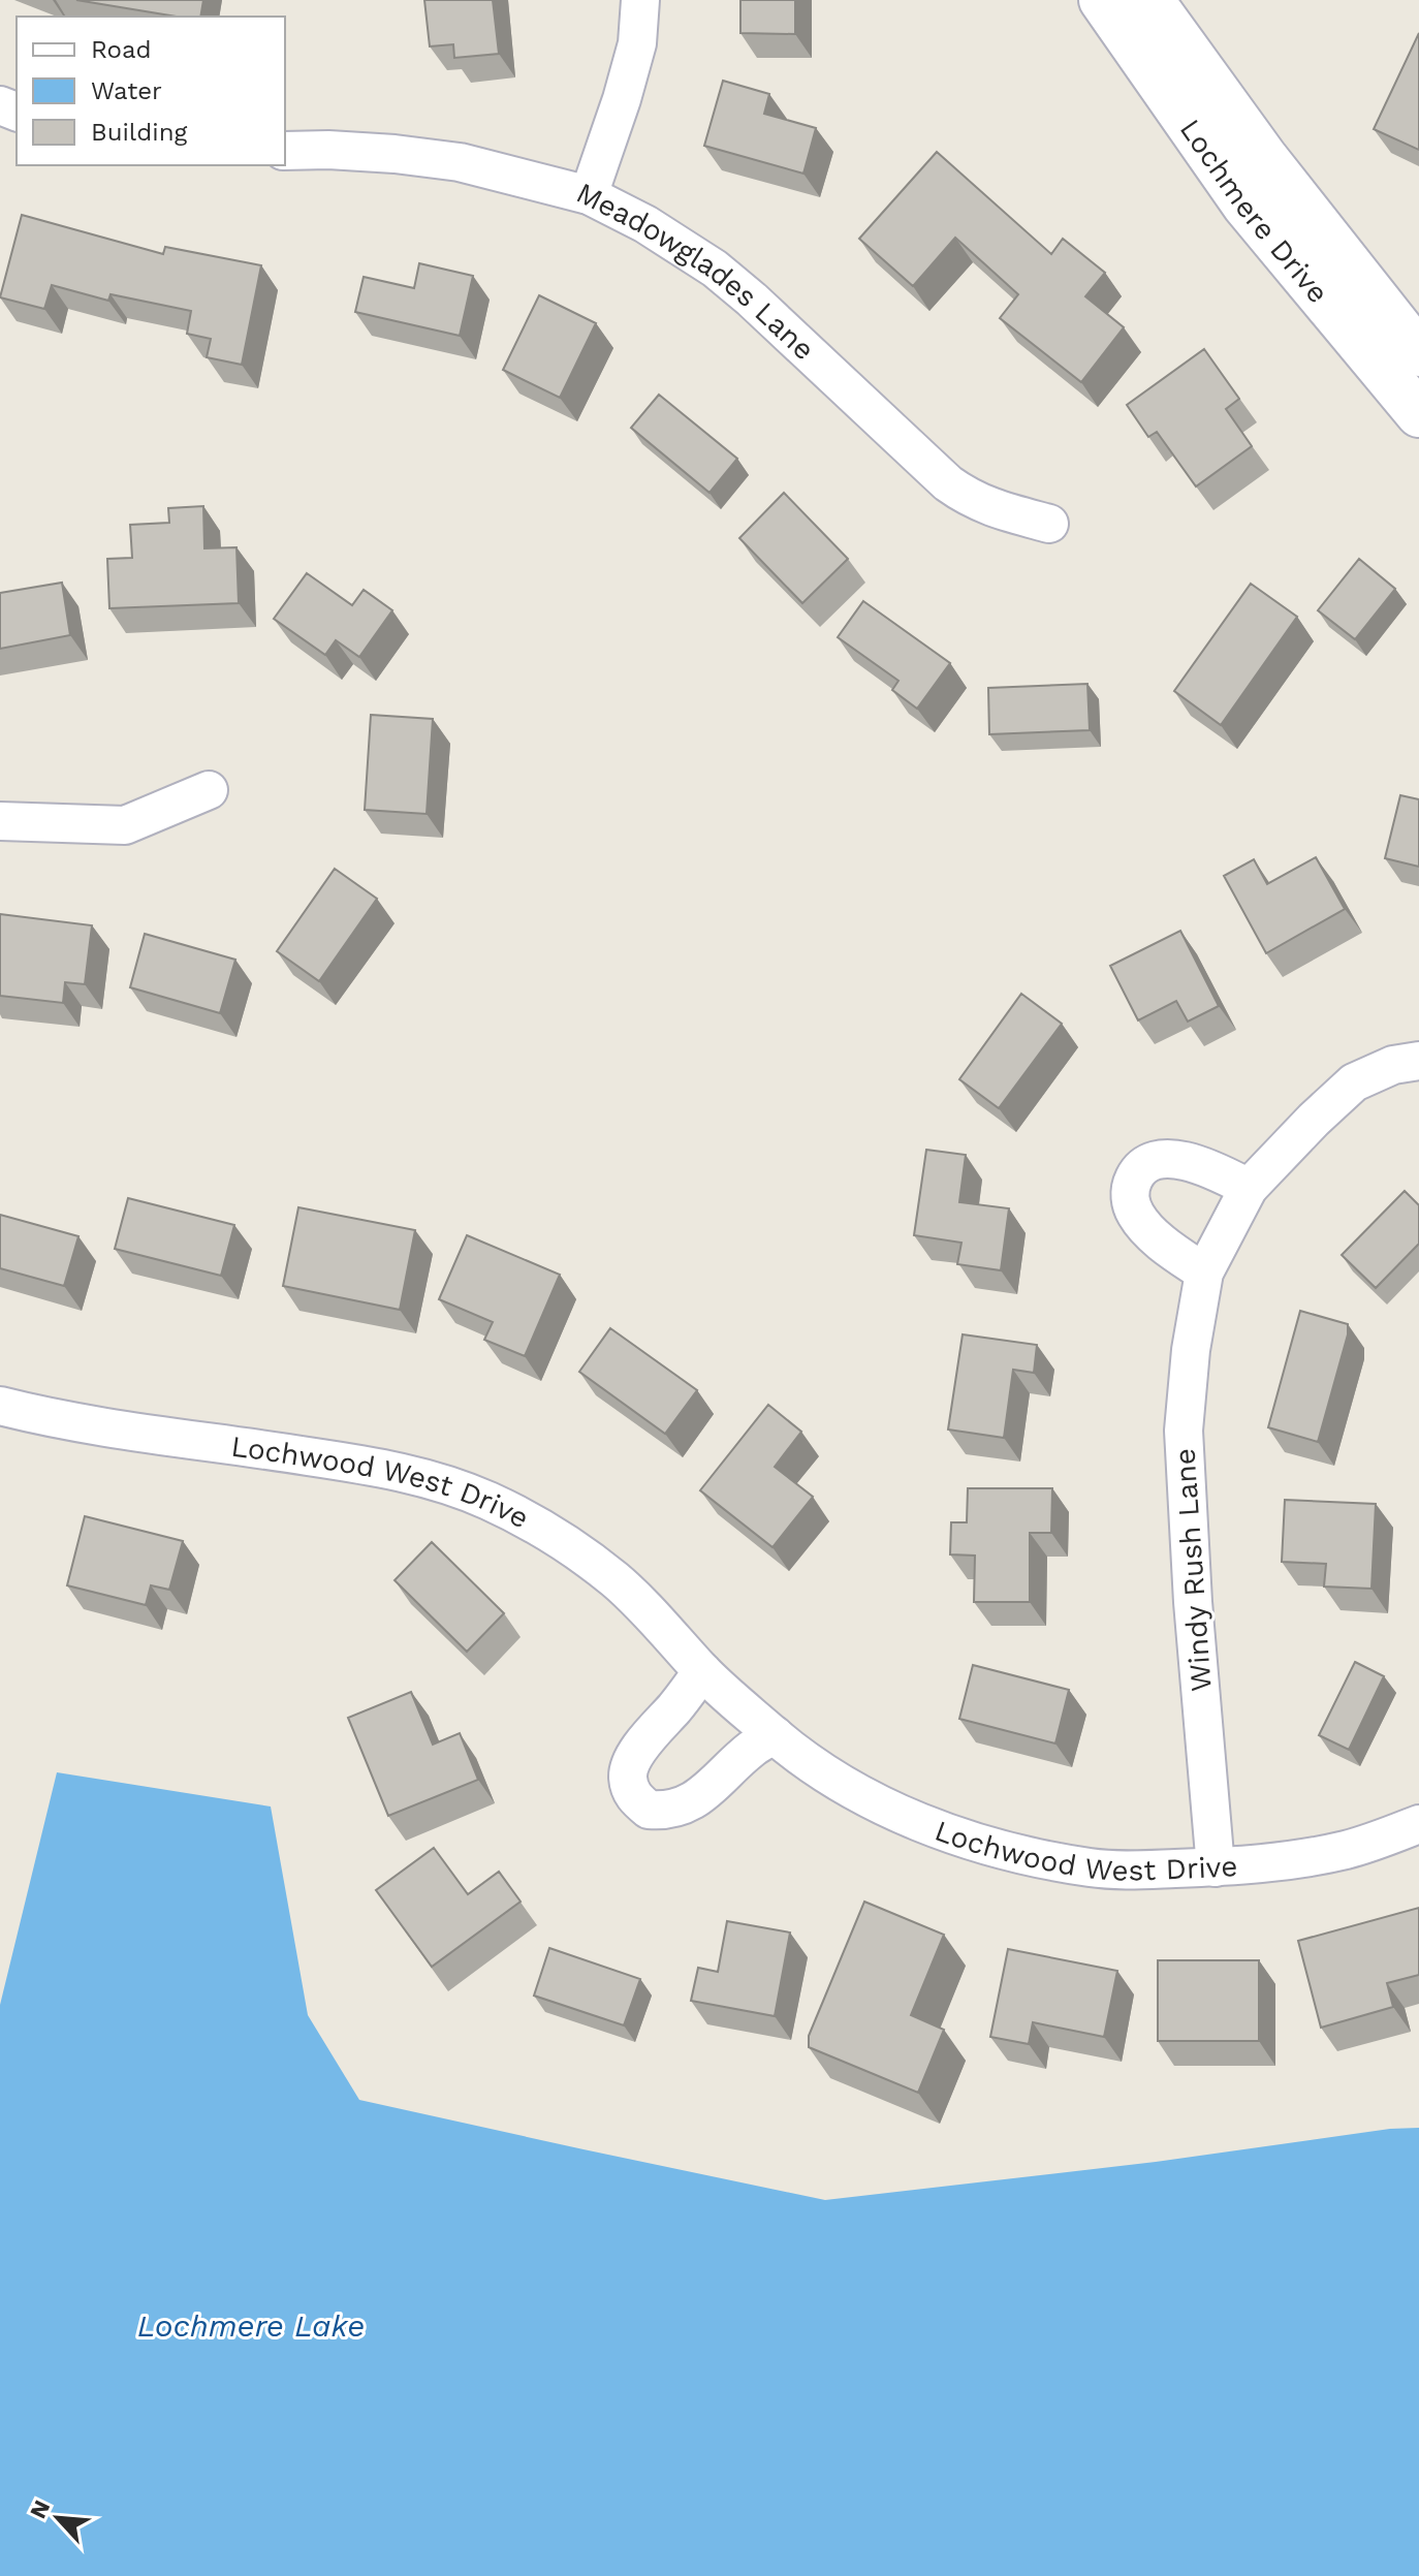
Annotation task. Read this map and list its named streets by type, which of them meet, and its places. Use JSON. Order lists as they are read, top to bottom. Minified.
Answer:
{"streets":{"street":["Lochmere Drive","Meadowglades Lane","Lochwood West Drive","Windy Rush Lane"]},"crossings":[["Lochwood West Drive","Windy Rush Lane"]],"water":["Lochmere Lake"],"legend":["Road","Water","Building"],"north":"top left"}
